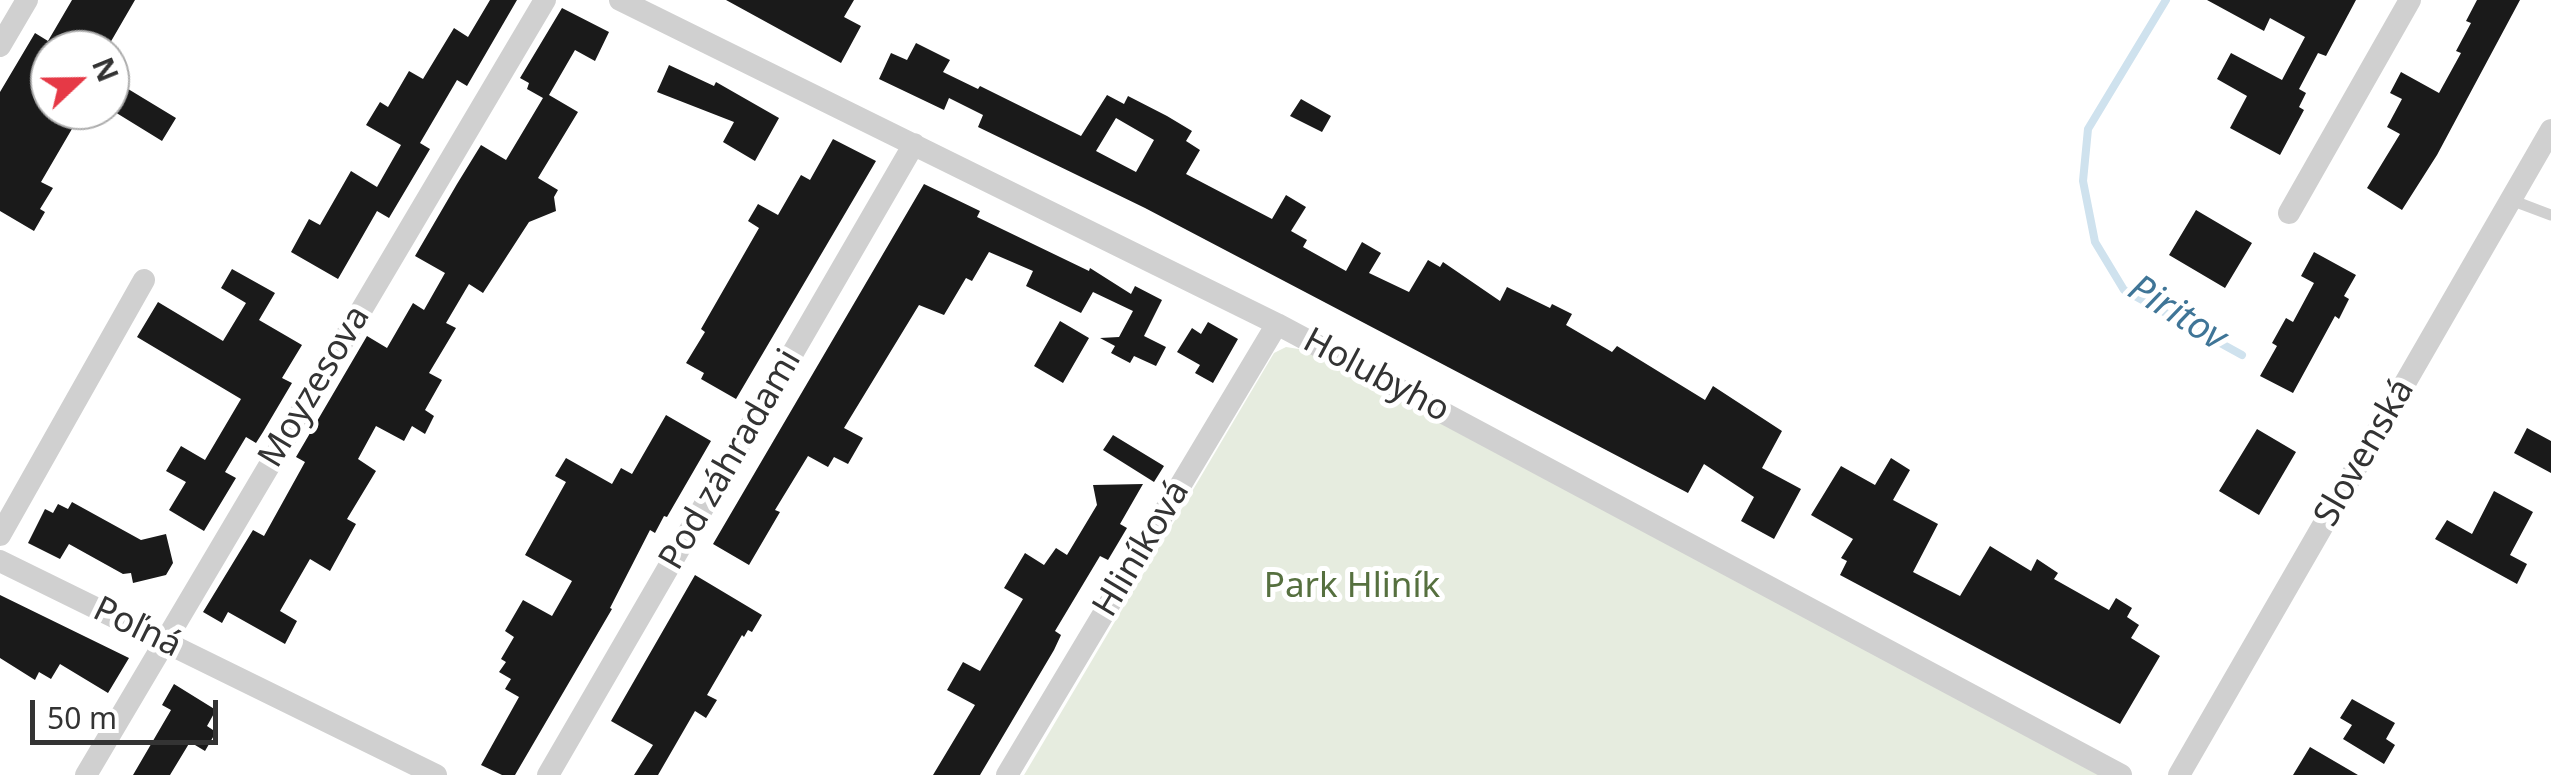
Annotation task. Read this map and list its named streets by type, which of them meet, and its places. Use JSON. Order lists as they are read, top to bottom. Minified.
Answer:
{"streets":{"street":["Holubyho","Moyzesova","Slovenská","Pod záhradami","Hliníková","Poľná"]},"crossings":[["Holubyho","Pod záhradami"],["Holubyho","Hliníková"],["Moyzesova","Poľná"]],"water":["Piritov"],"parks":["Park Hliník"],"scale_bar":"50 m","north":"right"}
